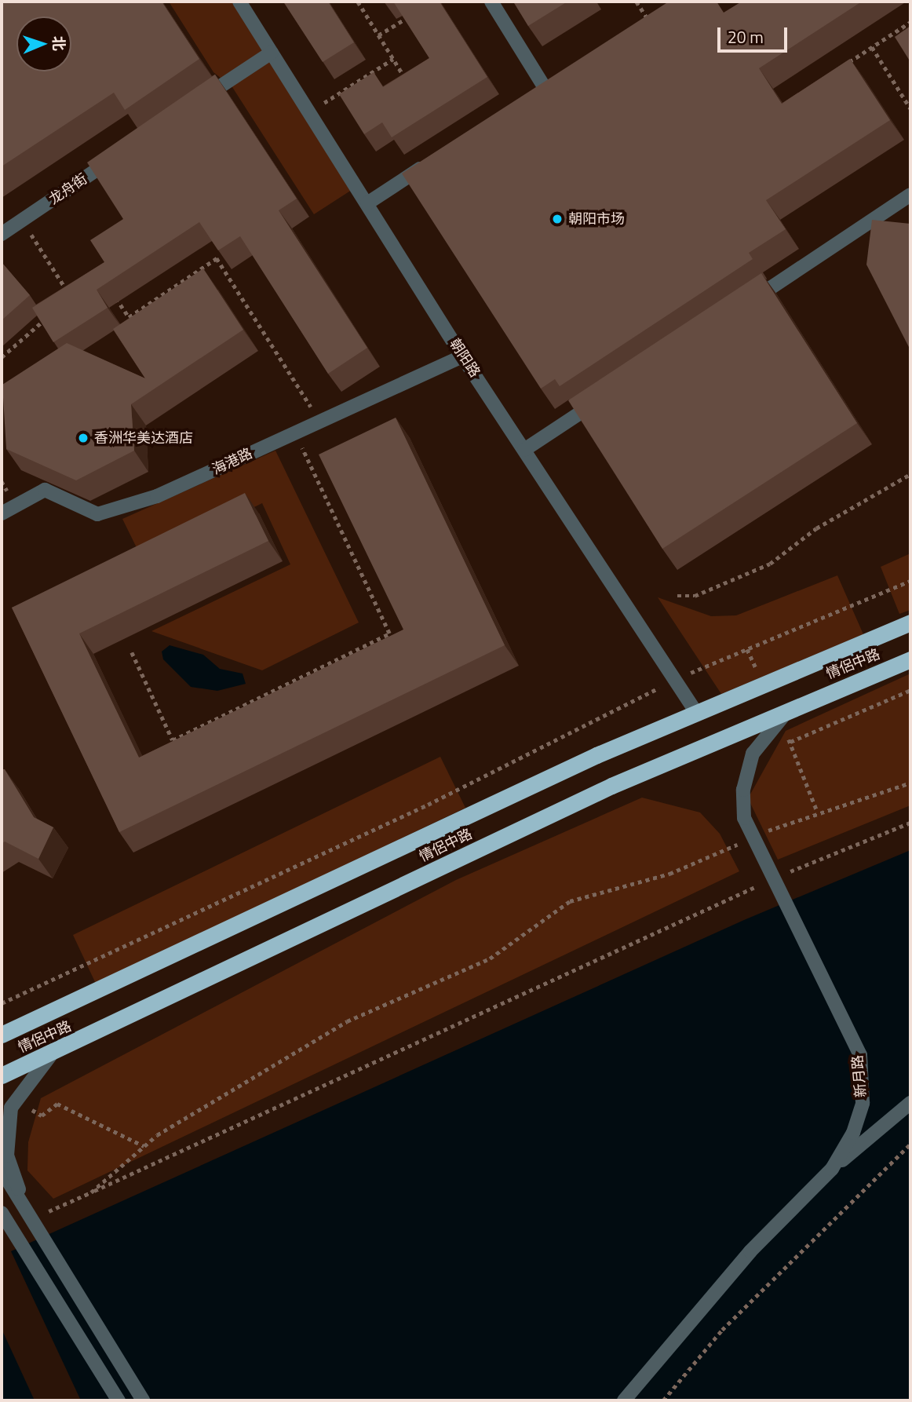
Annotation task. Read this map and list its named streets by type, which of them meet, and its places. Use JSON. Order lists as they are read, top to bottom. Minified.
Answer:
{"streets":{"highway":["情侶中路"],"street":["龙舟街","朝阳路","海港路","新月路"]},"crossings":[["朝阳路","海港路"],["朝阳路","情侶中路"],["情侶中路","新月路"]],"places":["朝阳市场","香洲华美达酒店"],"scale_bar":"20 m","north":"right"}
